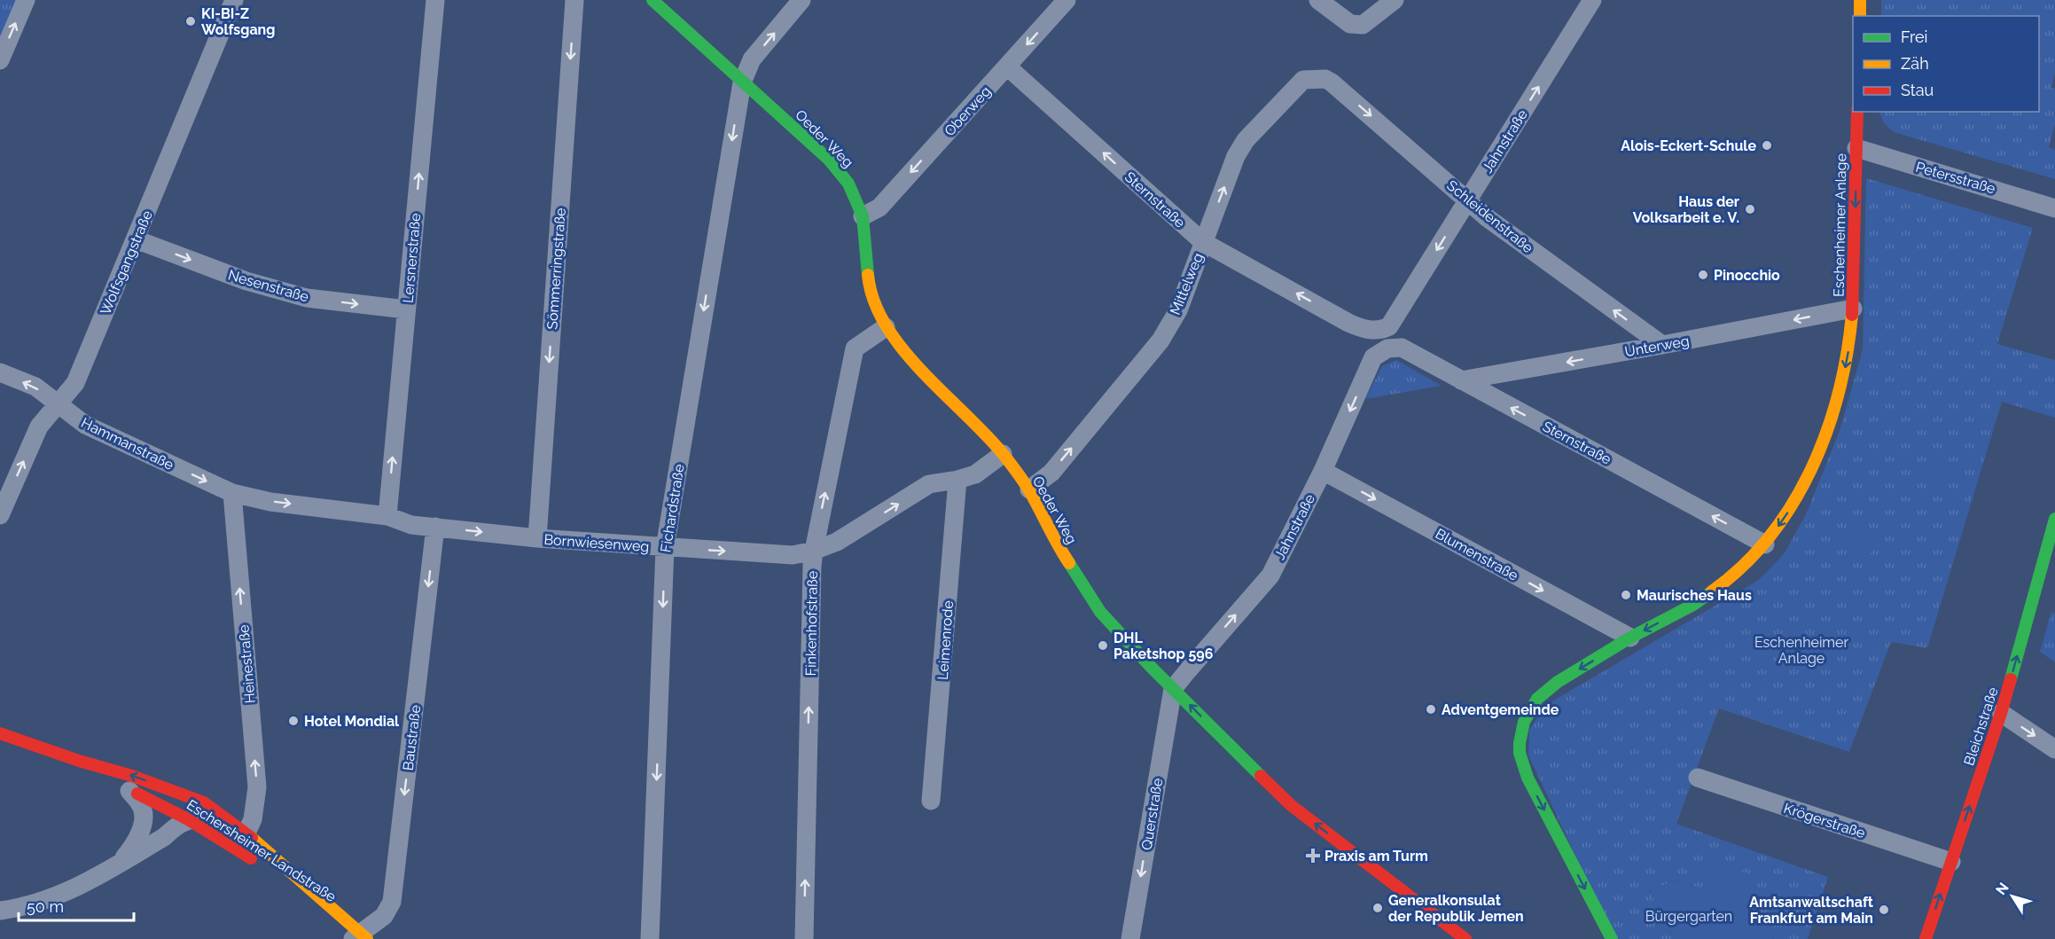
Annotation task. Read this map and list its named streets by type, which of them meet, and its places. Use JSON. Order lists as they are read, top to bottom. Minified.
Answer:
{"streets":{"main road":["Oeder Weg","Eschenheimer Anlage","Bleichstraße","Eschersheimer Landstraße"],"street":["Oberweg","Jahnstraße","Petersstraße","Sternstraße","Schleidenstraße","Lersnerstraße","Wolfsgangstraße","Sömmerringstraße","Mittelweg","Nesenstraße","Unterweg","Hammanstraße","Fichardstraße","Bornwiesenweg","Blumenstraße","Finkenhofstraße","Leimenrode","Heinestraße","Baustraße","Querstraße","Krögerstraße"]},"crossings":[["Oberweg","Oeder Weg"],["Oberweg","Sternstraße"],["Oeder Weg","Jahnstraße"],["Oeder Weg","Mittelweg"],["Oeder Weg","Fichardstraße"],["Oeder Weg","Bornwiesenweg"],["Oeder Weg","Finkenhofstraße"],["Oeder Weg","Querstraße"],["Jahnstraße","Sternstraße"],["Jahnstraße","Schleidenstraße"],["Jahnstraße","Blumenstraße"],["Jahnstraße","Querstraße"],["Petersstraße","Eschenheimer Anlage"],["Sternstraße","Eschenheimer Anlage"],["Sternstraße","Mittelweg"],["Sternstraße","Unterweg"],["Schleidenstraße","Mittelweg"],["Schleidenstraße","Unterweg"],["Eschenheimer Anlage","Unterweg"],["Eschenheimer Anlage","Blumenstraße"],["Lersnerstraße","Nesenstraße"],["Lersnerstraße","Bornwiesenweg"],["Wolfsgangstraße","Nesenstraße"],["Wolfsgangstraße","Hammanstraße"],["Sömmerringstraße","Bornwiesenweg"],["Hammanstraße","Bornwiesenweg"],["Hammanstraße","Heinestraße"],["Fichardstraße","Bornwiesenweg"],["Bornwiesenweg","Finkenhofstraße"],["Bornwiesenweg","Leimenrode"],["Bornwiesenweg","Heinestraße"],["Bornwiesenweg","Baustraße"],["Heinestraße","Eschersheimer Landstraße"],["Bleichstraße","Krögerstraße"],["Baustraße","Eschersheimer Landstraße"]],"one_way":["Oberweg","Sternstraße","Eschenheimer Anlage","Lersnerstraße","Sömmerringstraße","Mittelweg","Nesenstraße","Unterweg","Fichardstraße","Bornwiesenweg","Blumenstraße","Finkenhofstraße","Heinestraße","Bleichstraße","Baustraße","Querstraße"],"parks":["Eschenheimer Anlage","Bürgergarten"],"places":{"other":["KI-BI-Z Wolfsgang","Alois-Eckert-Schule","Haus der Volksarbeit e. V.","Pinocchio","Maurisches Haus","DHL Paketshop 596","Adventgemeinde","Hotel Mondial","Generalkonsulat der Republik Jemen","Amtsanwaltschaft Frankfurt am Main"],"health":["Praxis am Turm"]},"legend":["Frei","Zäh","Stau"],"scale_bar":"50 m","north":"top left"}
